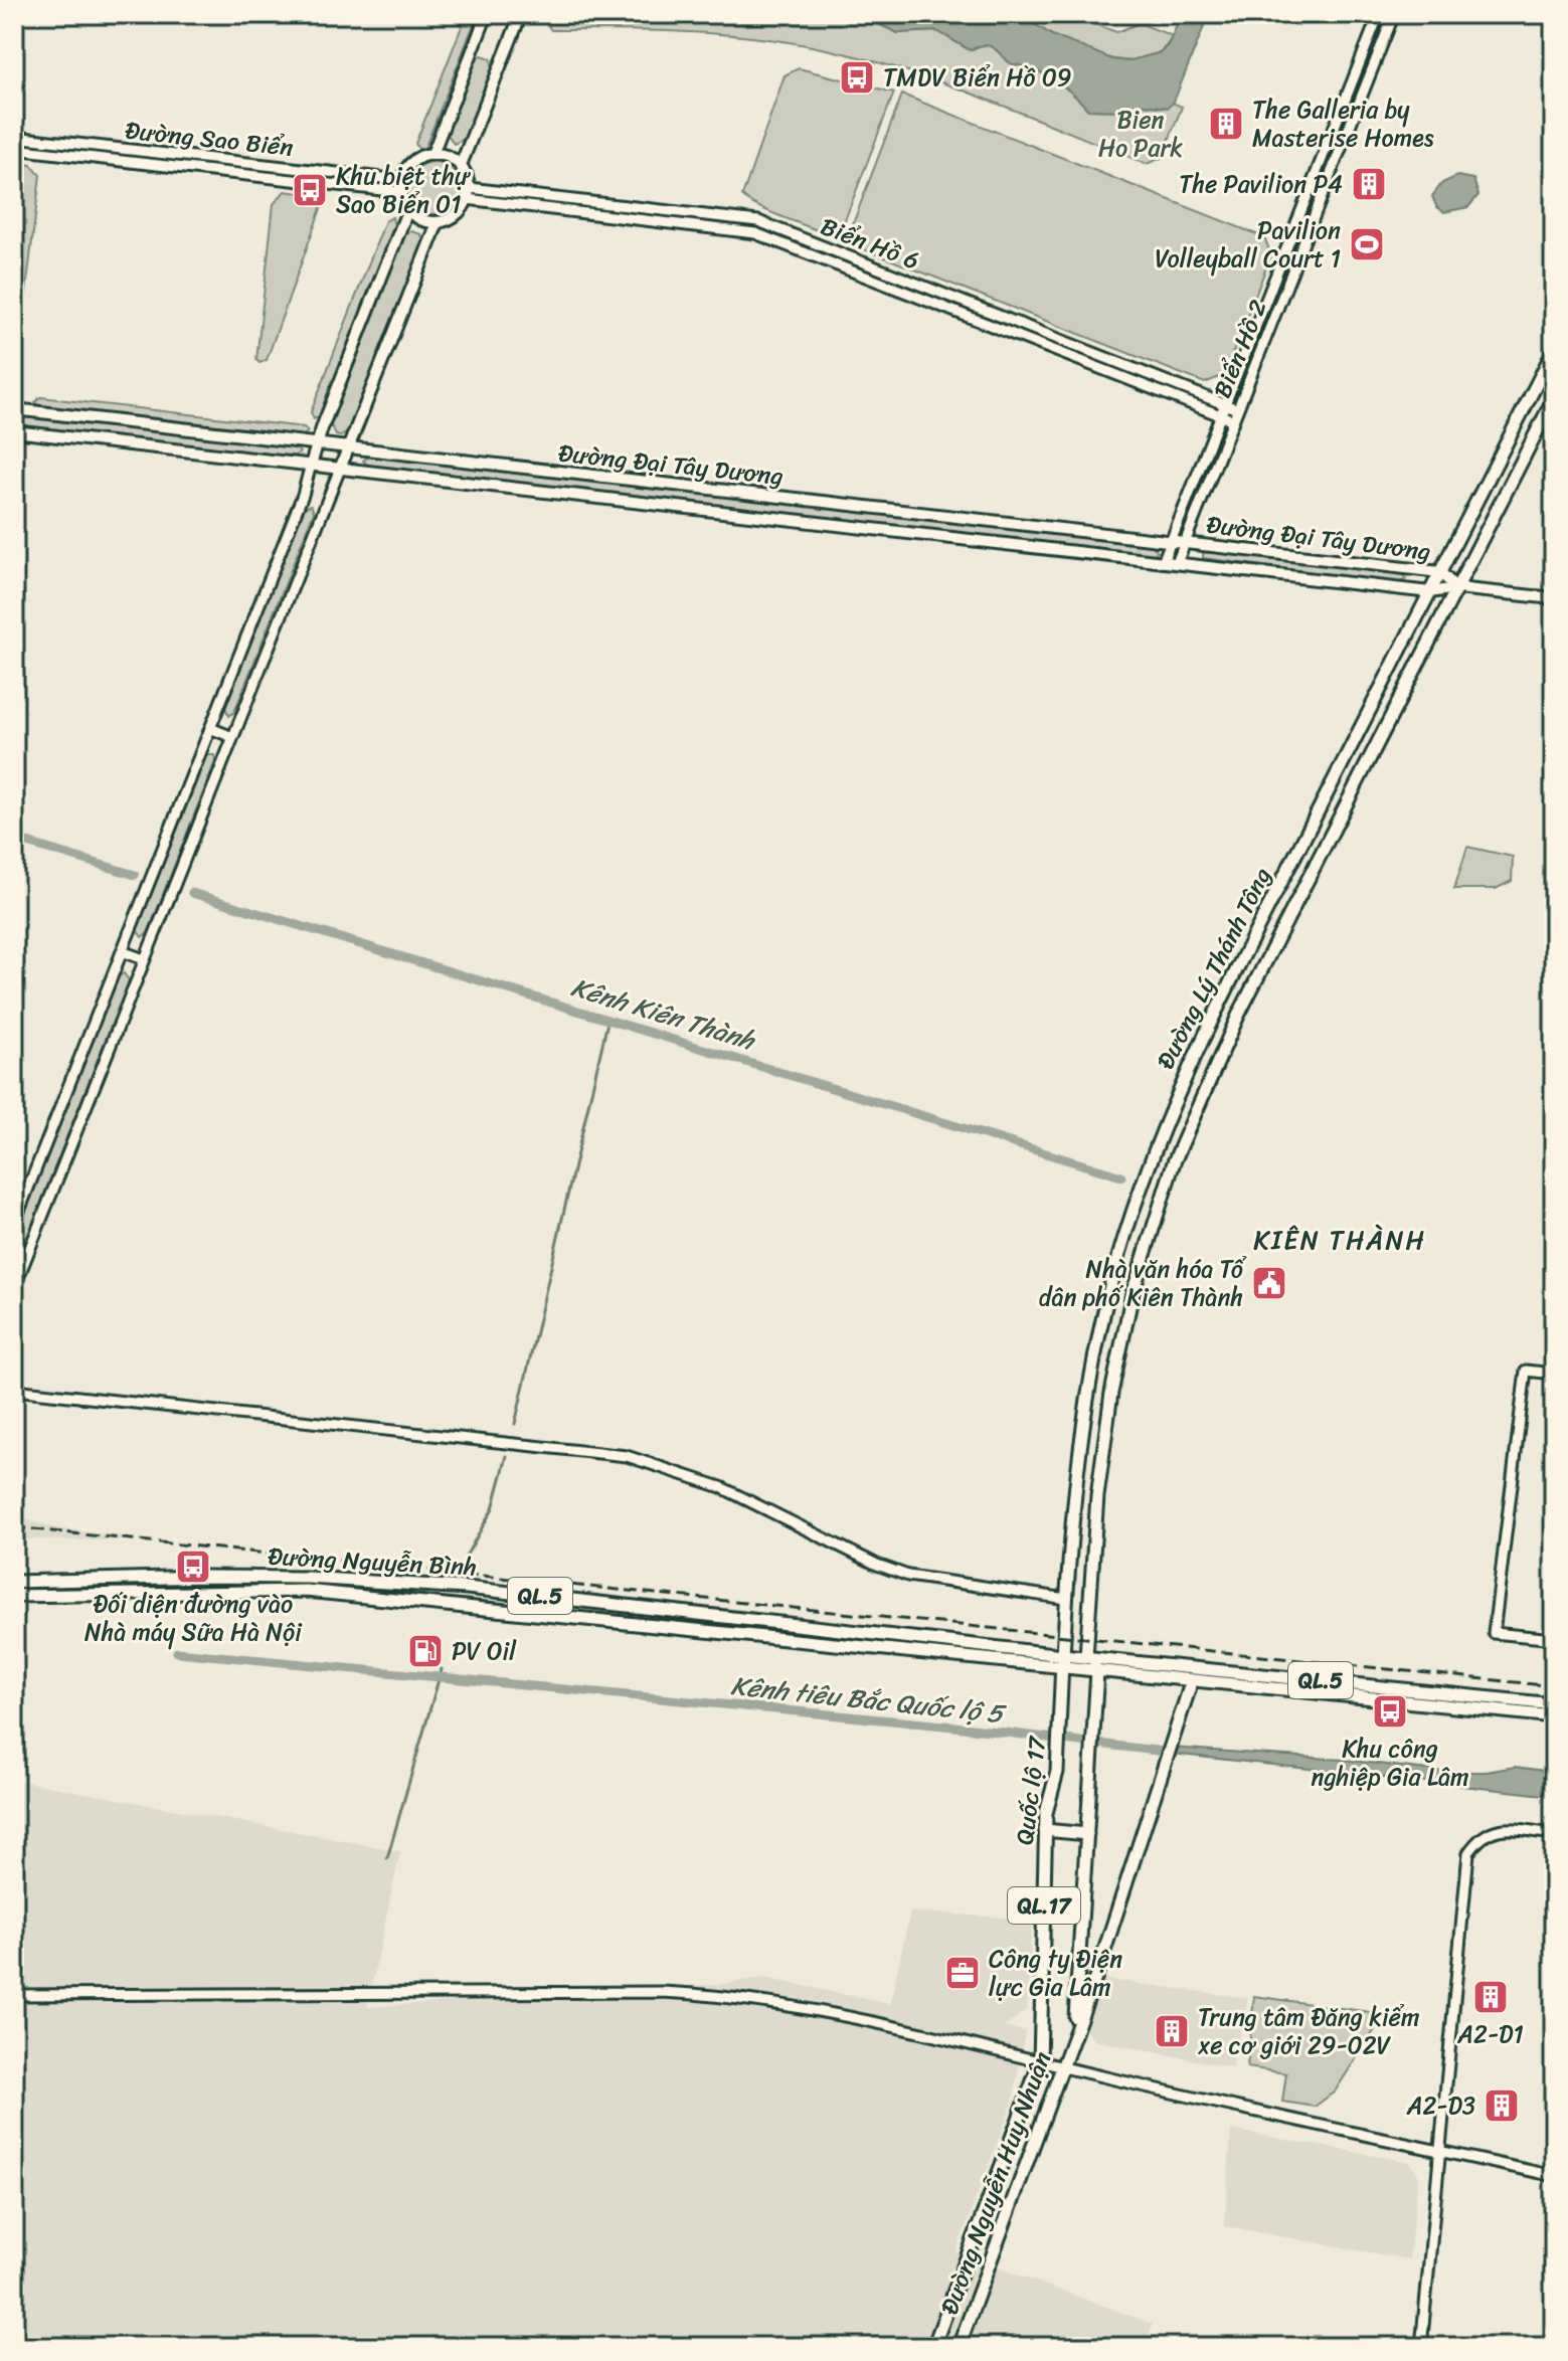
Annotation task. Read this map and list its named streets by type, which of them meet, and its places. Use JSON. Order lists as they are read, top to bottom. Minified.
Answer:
{"streets":{"main road":["Đường Đại Tây Dương","Đường Lý Thánh Tông","Đường Nguyễn Bình","QL.5","Quốc lộ 17","QL.17","Đường Nguyễn Huy Nhuận"],"street":["Đường Sao Biển","Biển Hồ 6","Biển Hồ 2"]},"crossings":[["Đường Sao Biển","Biển Hồ 6"],["Biển Hồ 6","Biển Hồ 2"],["Biển Hồ 2","Đường Đại Tây Dương"],["Đường Đại Tây Dương","Đường Lý Thánh Tông"],["Đường Lý Thánh Tông","Đường Nguyễn Bình"],["Đường Lý Thánh Tông","QL.5"],["Đường Lý Thánh Tông","Quốc lộ 17"],["Đường Nguyễn Bình","QL.5"],["Đường Nguyễn Bình","Quốc lộ 17"],["QL.5","Quốc lộ 17"],["QL.5","QL.17"],["Quốc lộ 17","Đường Nguyễn Huy Nhuận"],["QL.17","Đường Nguyễn Huy Nhuận"]],"districts":["KIÊN THÀNH"],"water":["Kênh Kiên Thành","Kênh tiêu Bắc Quốc lộ 5"],"parks":["Bien Ho Park"],"places":{"bus stop":["TMDV Biển Hồ 09","Khu biệt thự Sao Biển 01","Đối diện đường vào Nhà máy Sữa Hà Nội","Khu công nghiệp Gia Lâm"],"building":["The Galleria by Masterise Homes","The Pavilion P4","A2-D1","Trung tâm Đăng kiểm xe cơ giới 29-02V","A2-D3"],"sports":["Pavilion Volleyball Court 1"],"public building":["Nhà văn hóa Tổ dân phố Kiên Thành"],"fuel station":["PV Oil"],"office":["Công ty Điện lực Gia Lâm"]}}
